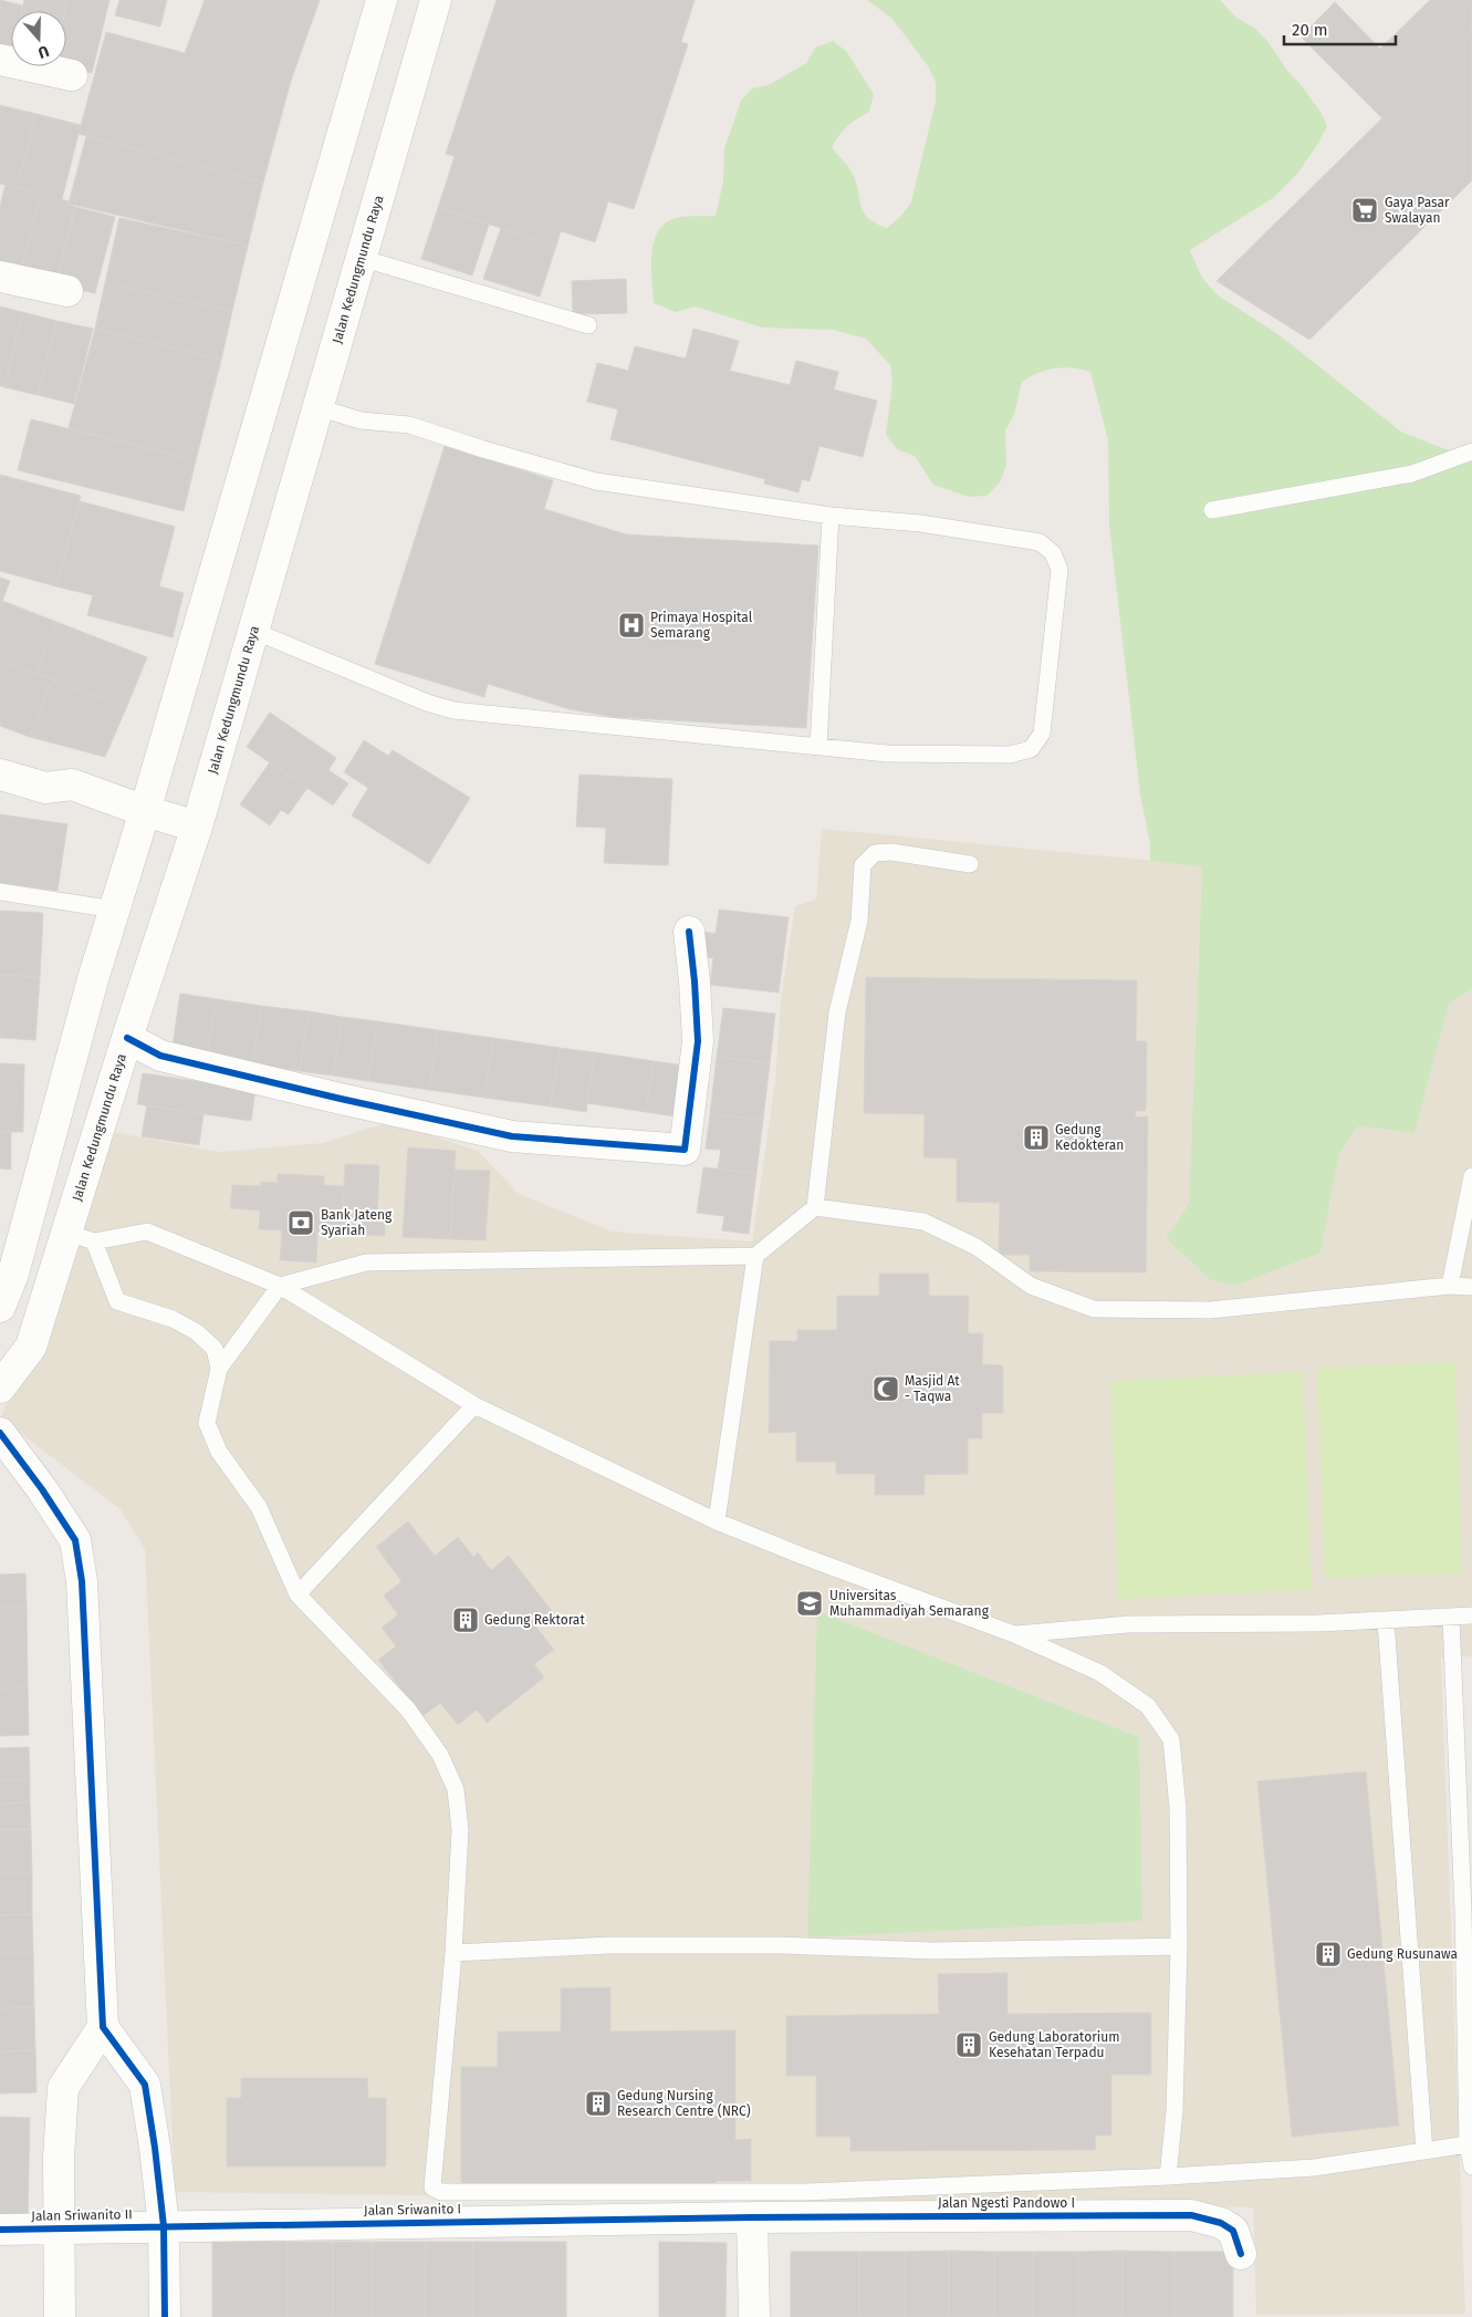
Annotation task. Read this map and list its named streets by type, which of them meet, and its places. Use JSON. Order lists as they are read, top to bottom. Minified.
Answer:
{"streets":{"street":["Jalan Kedungmundu Raya","Jalan Ngesti Pandowo I","Jalan Sriwanito I","Jalan Sriwanito II"]},"crossings":[["Jalan Ngesti Pandowo I","Jalan Sriwanito I"],["Jalan Sriwanito I","Jalan Sriwanito II"]],"places":{"supermarket":["Gaya Pasar Swalayan"],"hospital":["Primaya Hospital Semarang"],"building":["Gedung Kedokteran","Gedung Rektorat","Gedung Rusunawa","Gedung Laboratorium Kesehatan Terpadu","Gedung Nursing Research Centre (NRC)"],"bank":["Bank Jateng Syariah"],"mosque":["Masjid At - Taqwa"],"school or university":["Universitas Muhammadiyah Semarang"]},"scale_bar":"20 m","north":"bottom"}
